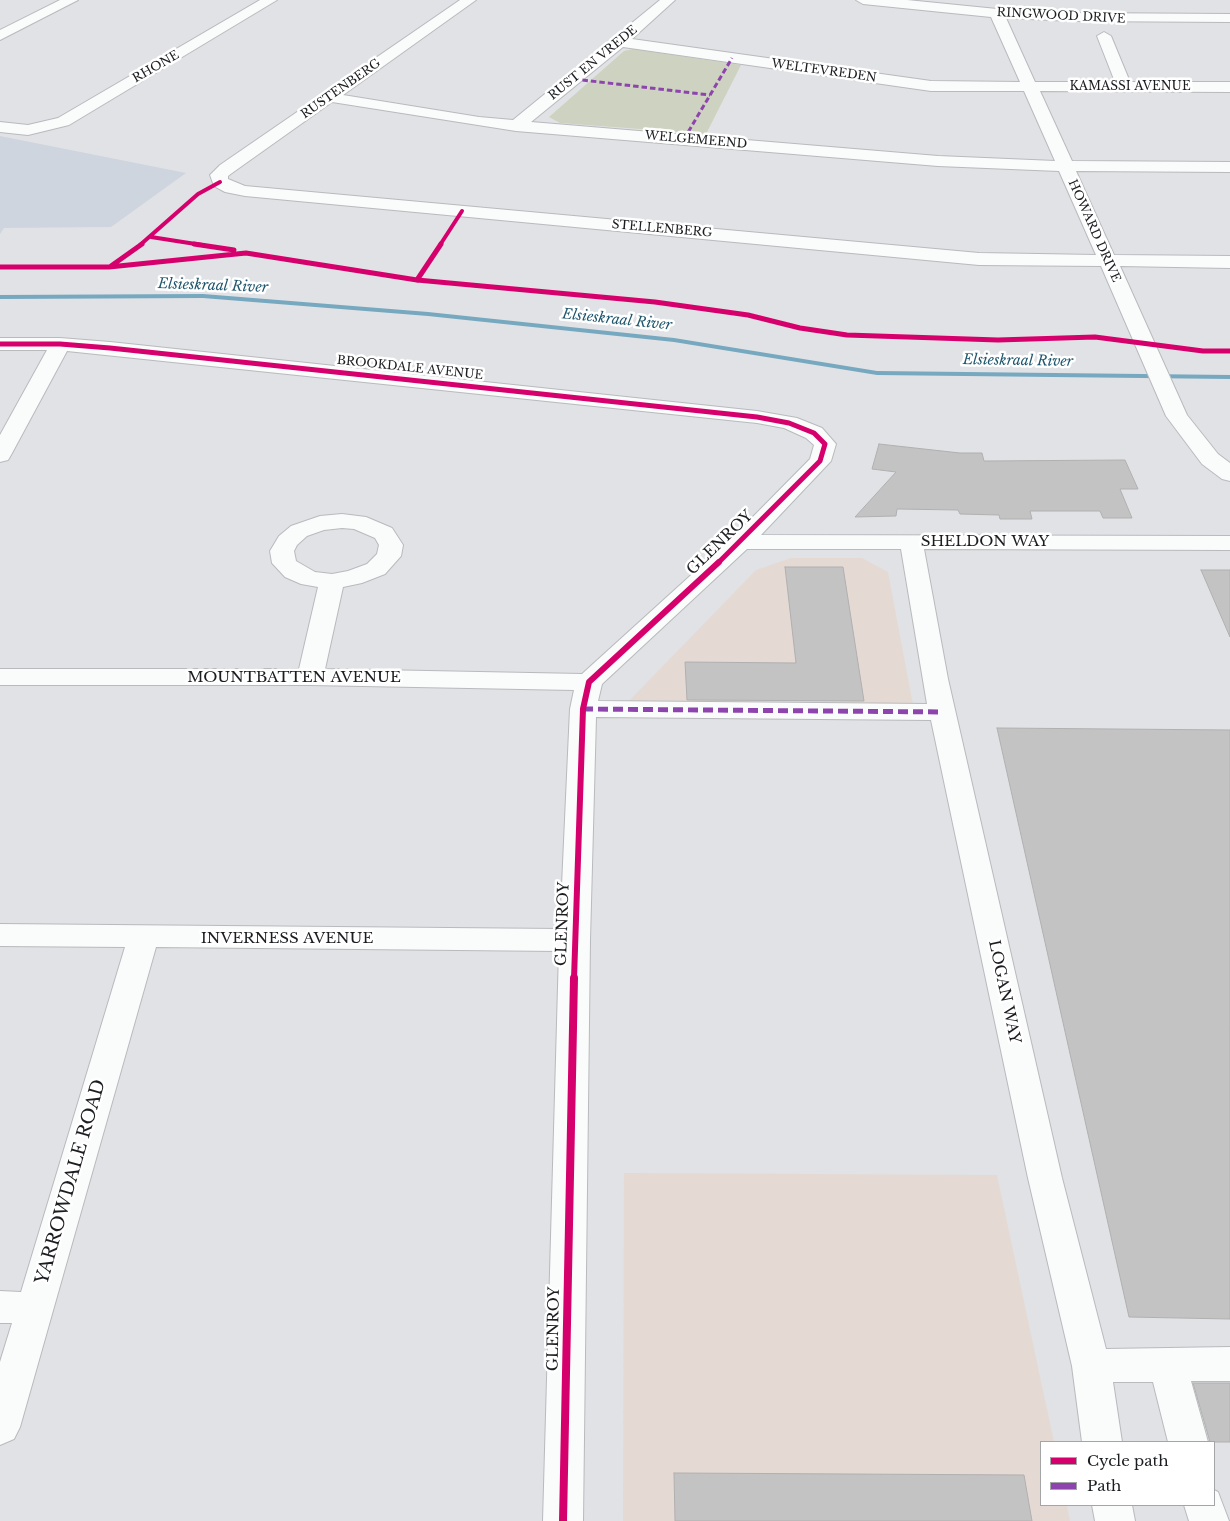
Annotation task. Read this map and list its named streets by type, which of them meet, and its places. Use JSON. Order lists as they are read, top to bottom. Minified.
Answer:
{"streets":{"street":["RINGWOOD DRIVE","RUST EN VREDE","RHONE","WELTEVREDEN","KAMASSI AVENUE","RUSTENBERG","WELGEMEEND","STELLENBERG","HOWARD DRIVE","BROOKDALE AVENUE","SHELDON WAY","GLENROY","MOUNTBATTEN AVENUE","INVERNESS AVENUE","LOGAN WAY","YARROWDALE ROAD"]},"crossings":[["RINGWOOD DRIVE","HOWARD DRIVE"],["RUST EN VREDE","WELTEVREDEN"],["RUST EN VREDE","WELGEMEEND"],["WELTEVREDEN","KAMASSI AVENUE"],["WELTEVREDEN","HOWARD DRIVE"],["KAMASSI AVENUE","HOWARD DRIVE"],["RUSTENBERG","WELGEMEEND"],["RUSTENBERG","STELLENBERG"],["WELGEMEEND","HOWARD DRIVE"],["STELLENBERG","HOWARD DRIVE"],["BROOKDALE AVENUE","GLENROY"],["SHELDON WAY","GLENROY"],["SHELDON WAY","LOGAN WAY"],["GLENROY","MOUNTBATTEN AVENUE"],["GLENROY","INVERNESS AVENUE"],["MOUNTBATTEN AVENUE","LOGAN WAY"],["INVERNESS AVENUE","YARROWDALE ROAD"]],"water":["Elsieskraal River"],"legend":["Cycle path","Path"]}
